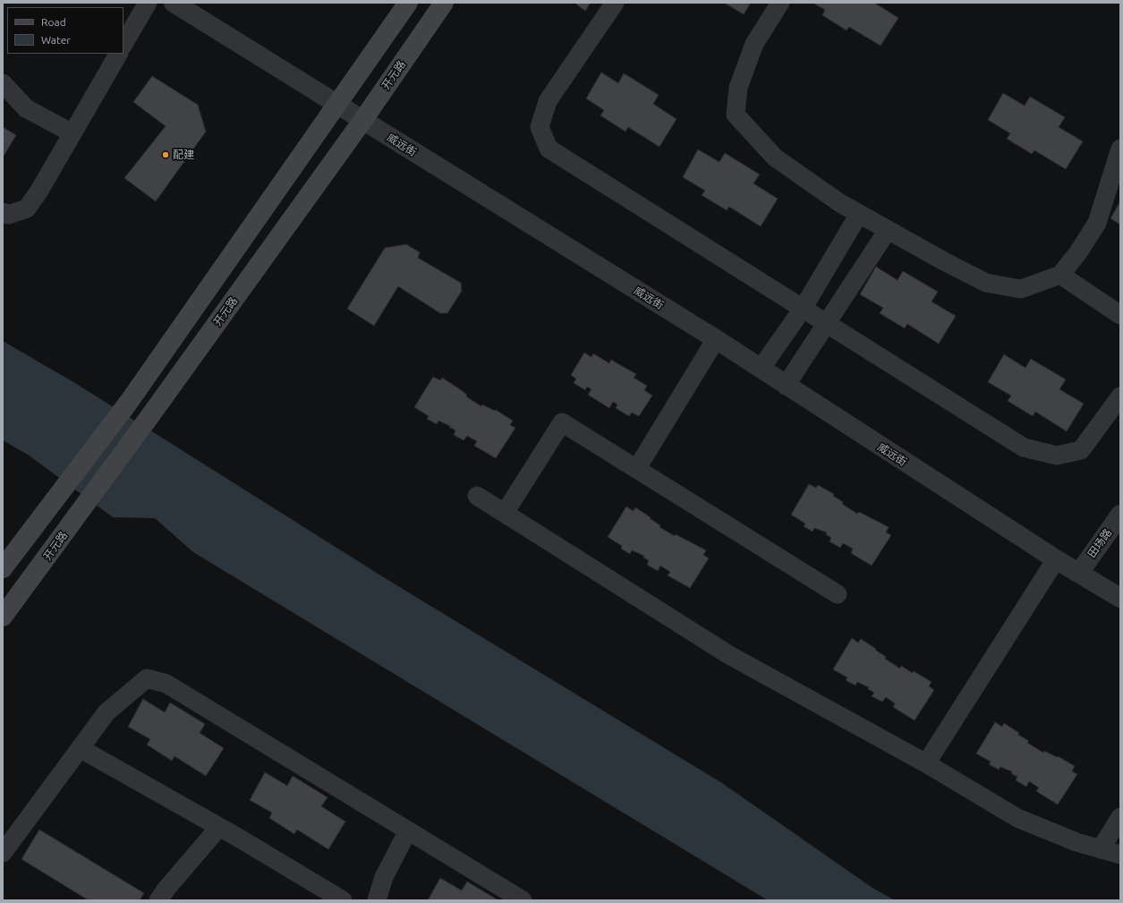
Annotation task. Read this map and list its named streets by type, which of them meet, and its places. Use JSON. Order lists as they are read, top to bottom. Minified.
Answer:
{"streets":{"main road":["开元路"],"street":["威远街","田场路"]},"crossings":[["开元路","威远街"],["威远街","田场路"]],"places":["配建"],"legend":["Road","Water"]}
